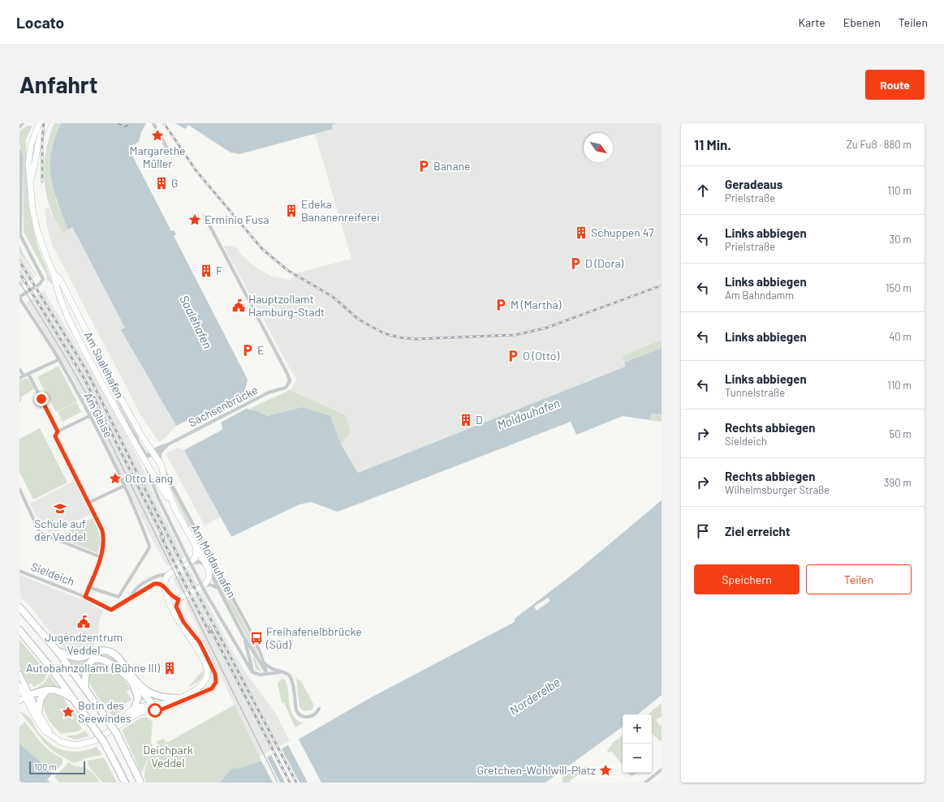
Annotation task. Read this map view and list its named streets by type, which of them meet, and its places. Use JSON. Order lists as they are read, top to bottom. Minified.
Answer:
{"streets":{"main road":["Am Saalehafen","Am Moldauhafen"],"street":["Sachsenbrücke","Am Gleise","Sieldeich"]},"crossings":[["Am Saalehafen","Sachsenbrücke"],["Am Saalehafen","Am Moldauhafen"],["Sachsenbrücke","Am Moldauhafen"],["Am Gleise","Sieldeich"]],"water":["Saalehafen","Moldauhafen","Norderelbe"],"parks":["Deichpark Veddel"],"places":{"place":["Margarethe Müller","Erminio Fusa","Otto Lang","Botin des Seewindes","Gretchen-Wohlwill-Platz"],"parking":["Banane","D (Dora)","M (Martha)","E","O (Otto)"],"building":["G","Edeka Bananenreiferei","Schuppen 47","F","D","Autobahnzollamt (Bühne III)"],"public building":["Hauptzollamt Hamburg-Stadt","Jugendzentrum Veddel"],"school or university":["Schule auf der Veddel"],"bus stop":["Freihafenelbbrücke (Süd)"]},"scale_bar":"100 m","north":"bottom right","page":{"header":"Locato","nav":["Karte","Ebenen","Teilen"],"buttons":["Route",["Speichern","Teilen"]],"title":"Anfahrt","heading":["11 Min.","Zu Fuß · 880 m"],"list":[["Geradeaus","Prielstraße","110 m"],["Links abbiegen","Prielstraße","30 m"],["Links abbiegen","Am Bahndamm","150 m"],["Links abbiegen","40 m"],["Links abbiegen","Tunnelstraße","110 m"],["Rechts abbiegen","Sieldeich","50 m"],["Rechts abbiegen","Wilhelmsburger Straße","390 m"],"Ziel erreicht"],"map_buttons":["+","−"],"scale":"100 m"}}
